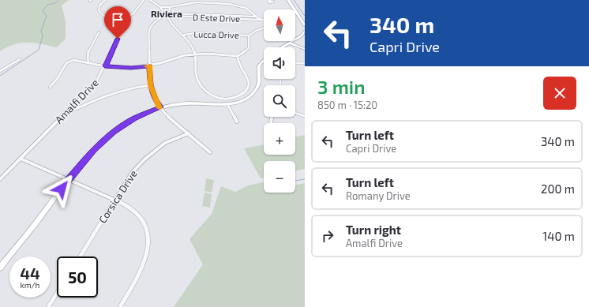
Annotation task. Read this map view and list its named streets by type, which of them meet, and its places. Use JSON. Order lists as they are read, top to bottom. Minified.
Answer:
{"streets":{"street":["D Este Drive","Lucca Drive","Amalfi Drive","Corsica Drive"]},"districts":["Riviera"],"north":"top","page":{"turn":["340 m","Capri Drive"],"map_buttons":["+","−"],"heading":["3 min","850 m · 15:20"],"list":[{"name":"Turn left","note":"Capri Drive","value":"340 m"},{"name":"Turn left","note":"Romany Drive","value":"200 m"},{"name":"Turn right","note":"Amalfi Drive","value":"140 m"}],"speed":"44 km/h","limit":"50"}}
